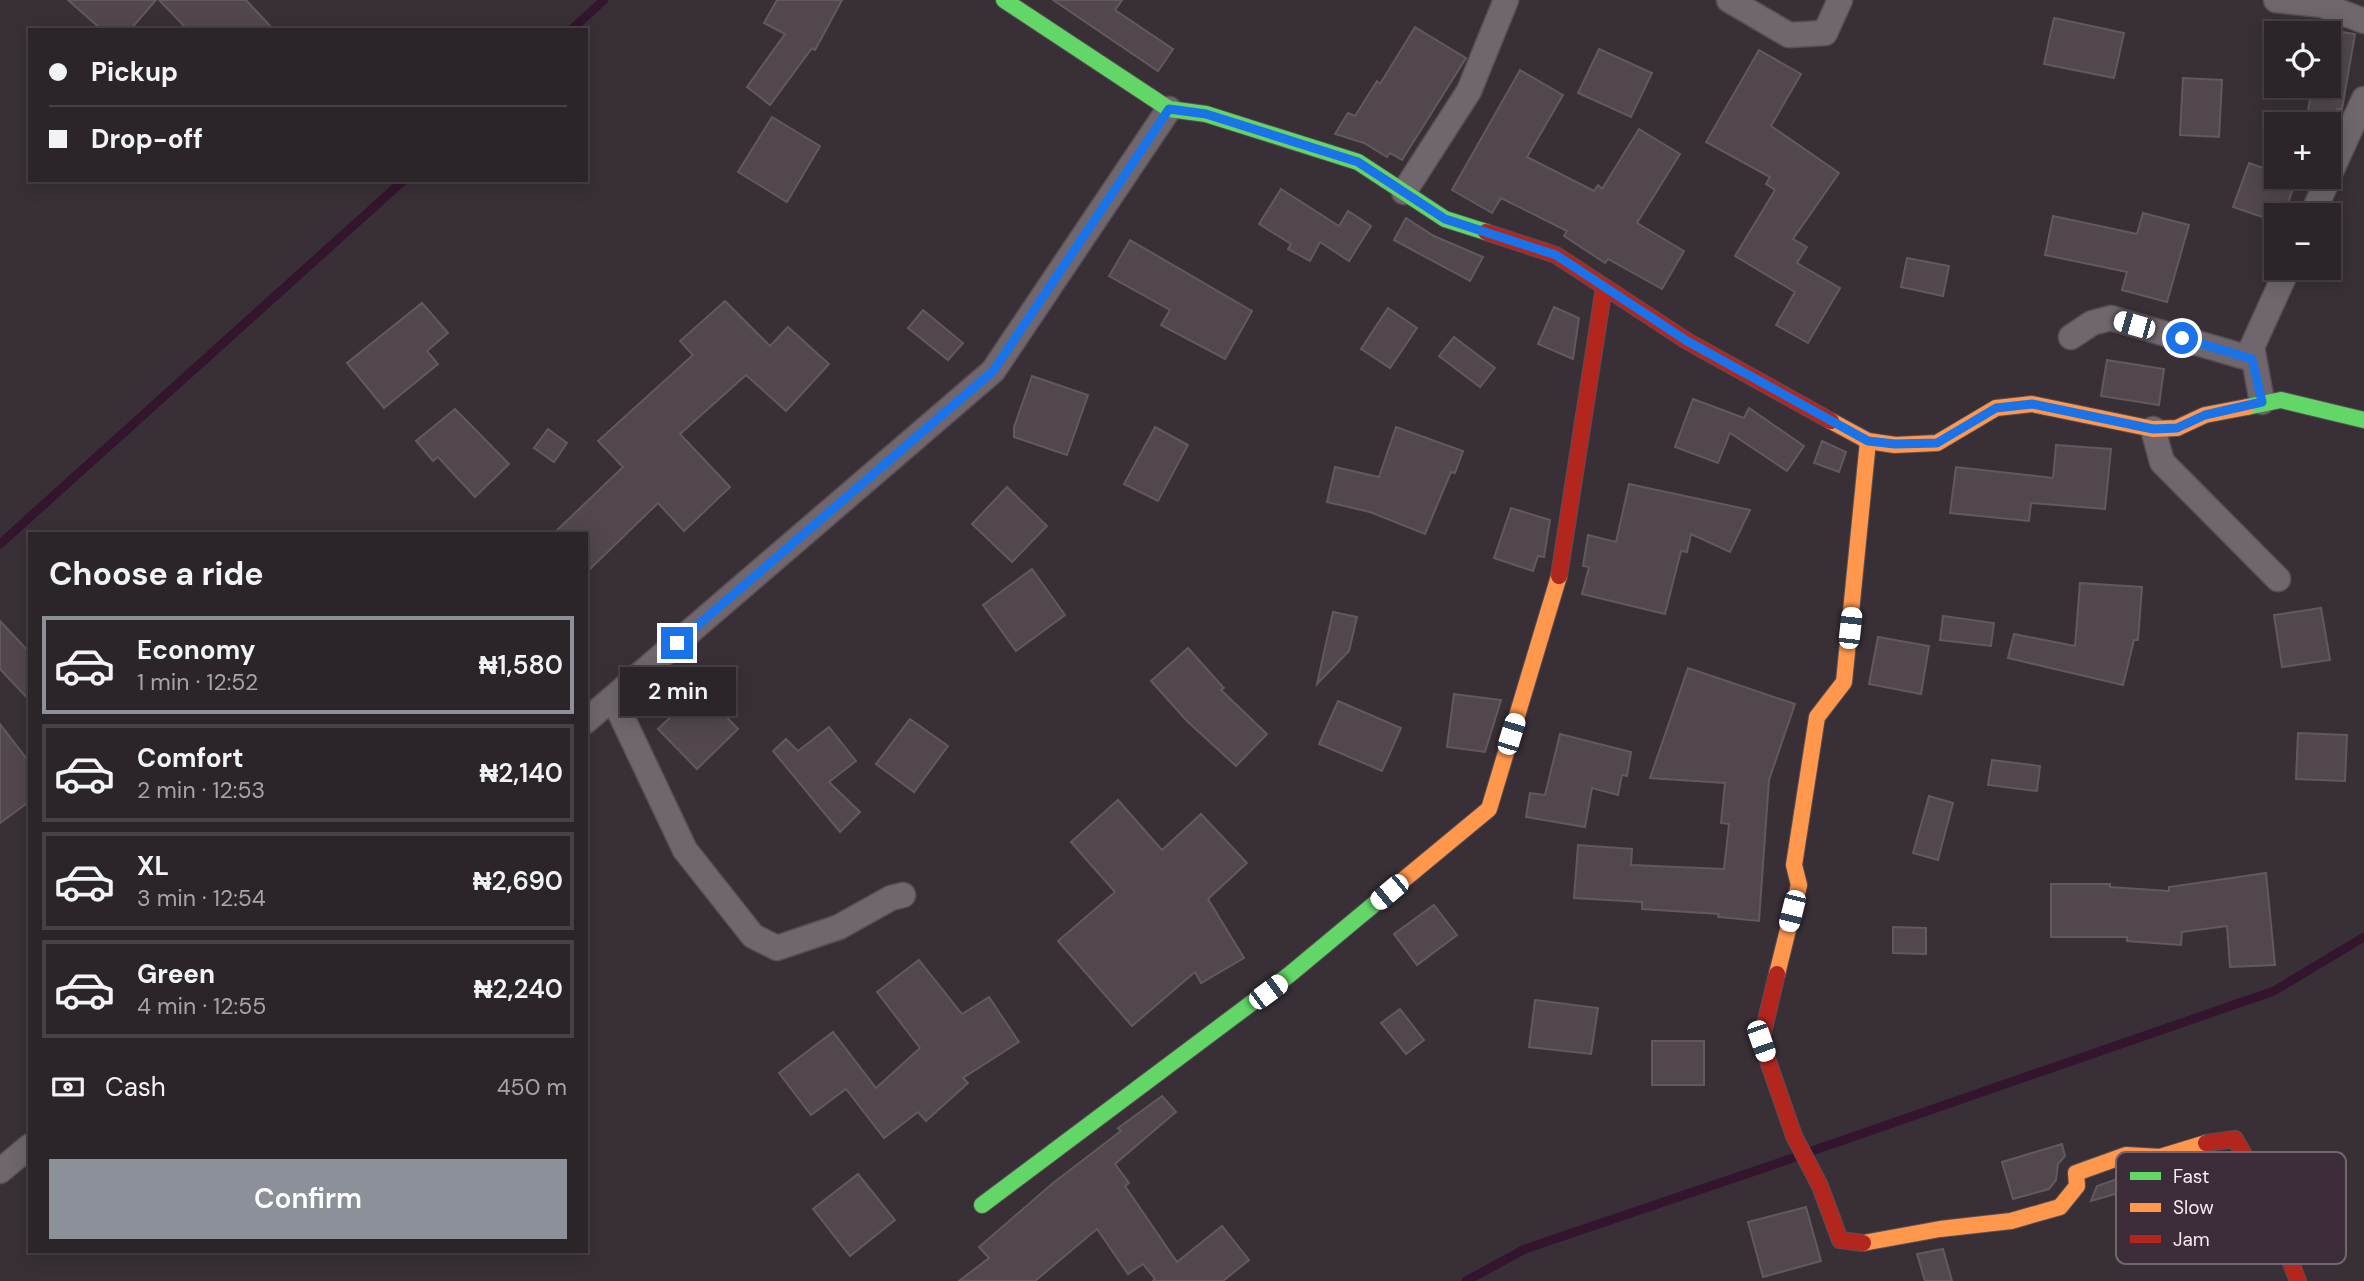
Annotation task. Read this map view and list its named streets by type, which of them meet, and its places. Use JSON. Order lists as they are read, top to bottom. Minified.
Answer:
{"legend":["Fast","Slow","Jam"],"page":{"map_buttons":["+","−"],"banner":["Pickup","Drop-off"],"heading":"Choose a ride","list":[{"name":"Economy","note":"1 min · 12:52","value":"₦1,580"},{"name":"Comfort","note":"2 min · 12:53","value":"₦2,140"},{"name":"XL","note":"3 min · 12:54","value":"₦2,690"},{"name":"Green","note":"4 min · 12:55","value":"₦2,240"}],"bubble":"2 min","pay":["Cash","450 m"],"buttons":"Confirm"}}
